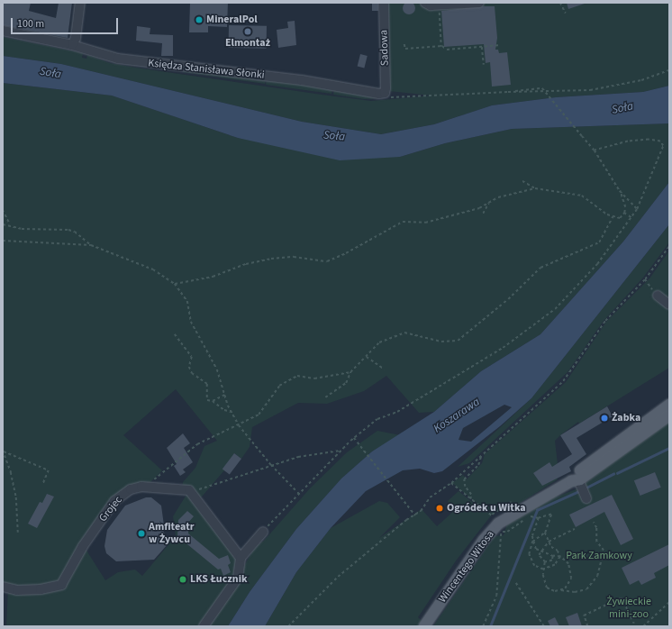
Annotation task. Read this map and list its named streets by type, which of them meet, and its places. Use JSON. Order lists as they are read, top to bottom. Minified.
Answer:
{"streets":{"main road":["Wincentego Witosa"],"street":["Sadowa","Księdza Stanisława Słonki","Grojec"]},"crossings":[["Sadowa","Księdza Stanisława Słonki"]],"water":["Soła","Koszarawa"],"parks":["Park Zamkowy","Żywieckie mini-zoo"],"places":["MineralPol","Elmontaż","Żabka","Ogródek u Witka","Amfiteatr w Żywcu","LKS Łucznik"],"scale_bar":"100 m"}
